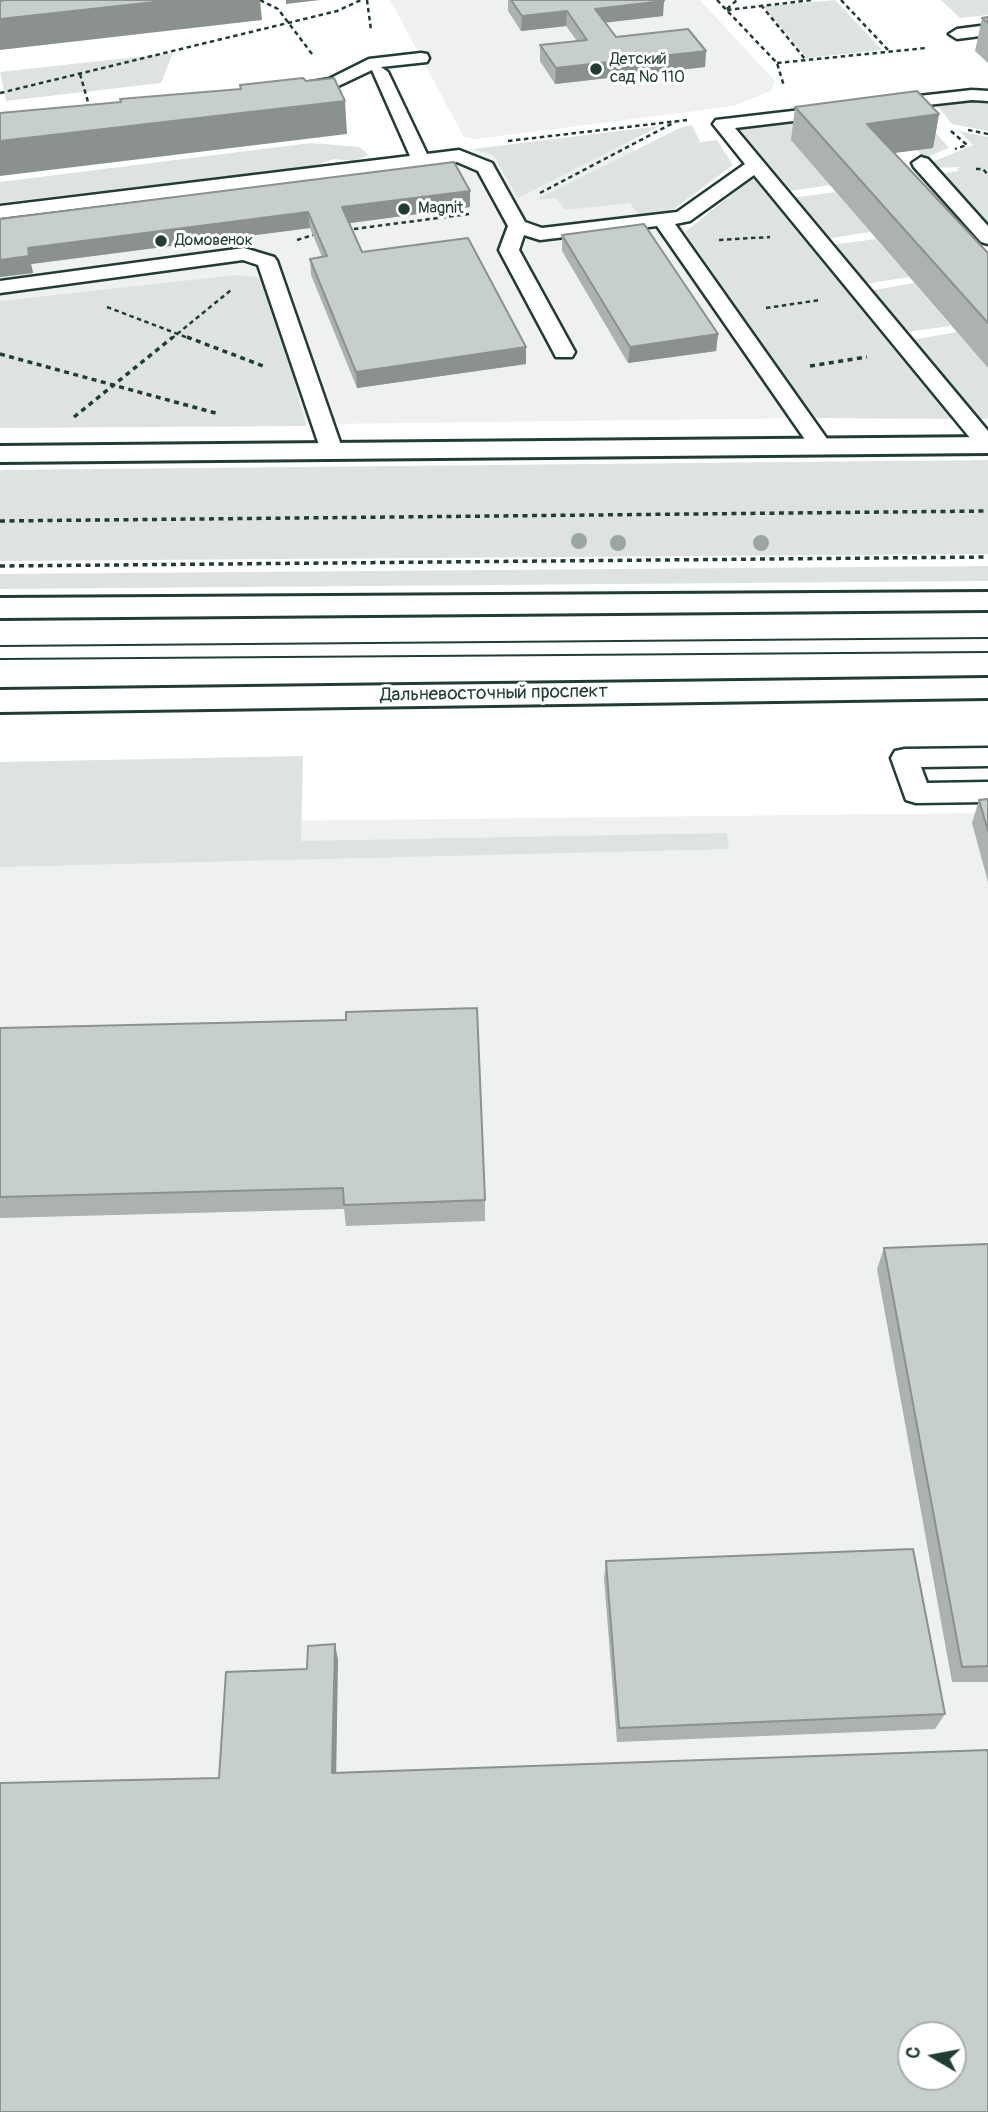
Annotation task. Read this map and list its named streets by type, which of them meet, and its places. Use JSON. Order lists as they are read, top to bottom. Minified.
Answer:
{"streets":{"main road":["Дальневосточный проспект"]},"places":["Детский сад № 110","Magnit","Домовенок"],"north":"left"}
